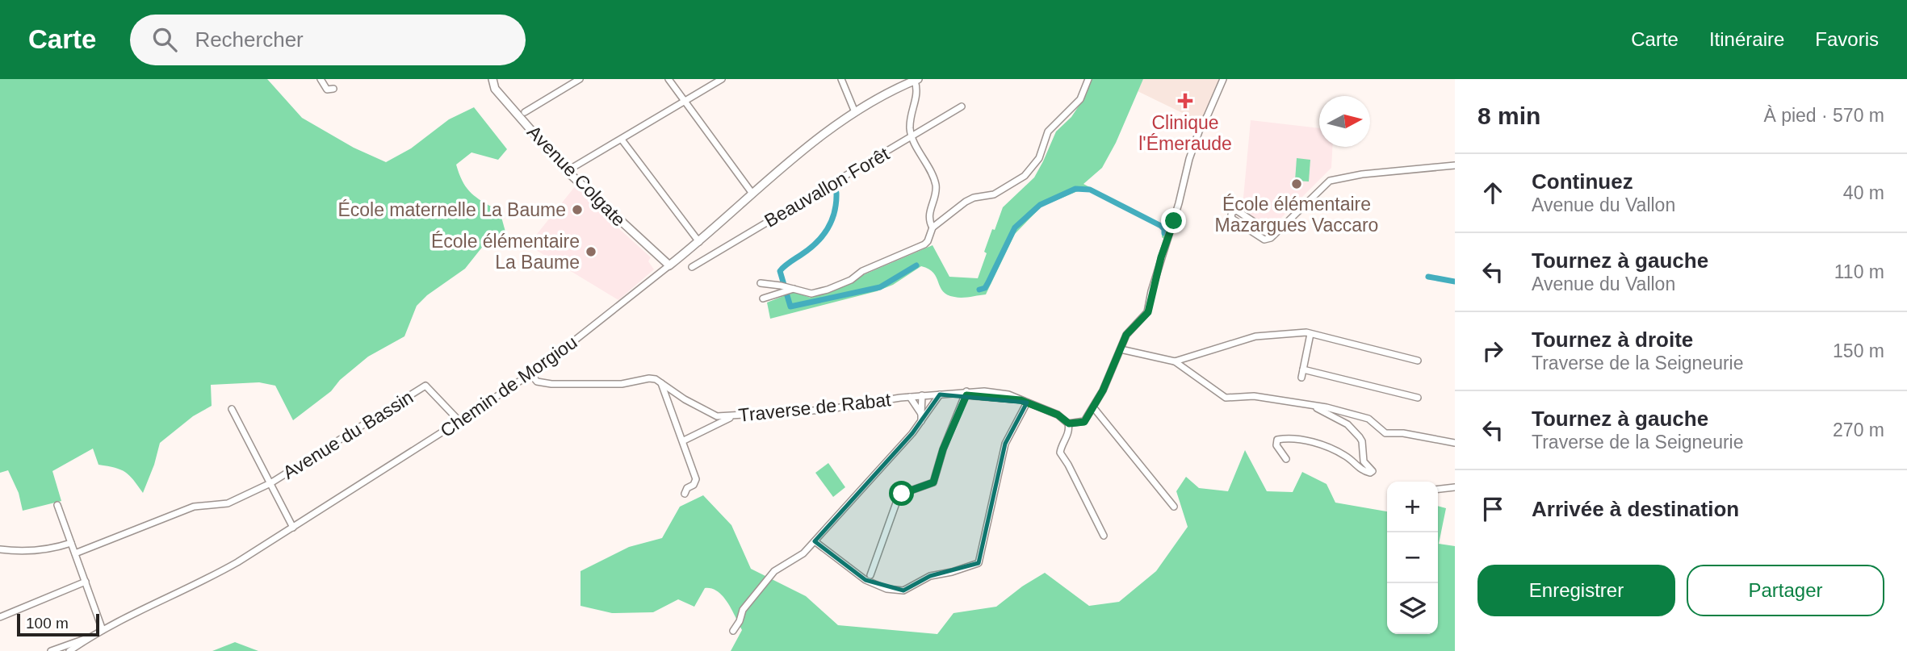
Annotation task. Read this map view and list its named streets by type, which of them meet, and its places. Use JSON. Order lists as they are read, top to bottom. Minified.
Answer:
{"streets":{"street":["Avenue Colgate","Beauvallon Forêt","Chemin de Morgiou","Traverse de Rabat","Avenue du Bassin"]},"crossings":[["Avenue Colgate","Chemin de Morgiou"],["Chemin de Morgiou","Traverse de Rabat"],["Chemin de Morgiou","Avenue du Bassin"]],"places":{"health":["Clinique l'Émeraude"],"other":["École élémentaire Mazargues Vaccaro","École maternelle La Baume","École élémentaire La Baume"]},"scale_bar":"100 m","north":"right","page":{"header":"Carte","search":"Rechercher","nav":["Carte","Itinéraire","Favoris"],"heading":["8 min","À pied · 570 m"],"list":[["Continuez","Avenue du Vallon","40 m"],["Tournez à gauche","Avenue du Vallon","110 m"],["Tournez à droite","Traverse de la Seigneurie","150 m"],["Tournez à gauche","Traverse de la Seigneurie","270 m"],"Arrivée à destination"],"map_buttons":["+","−"],"buttons":["Enregistrer","Partager"],"scale":"100 m"}}
